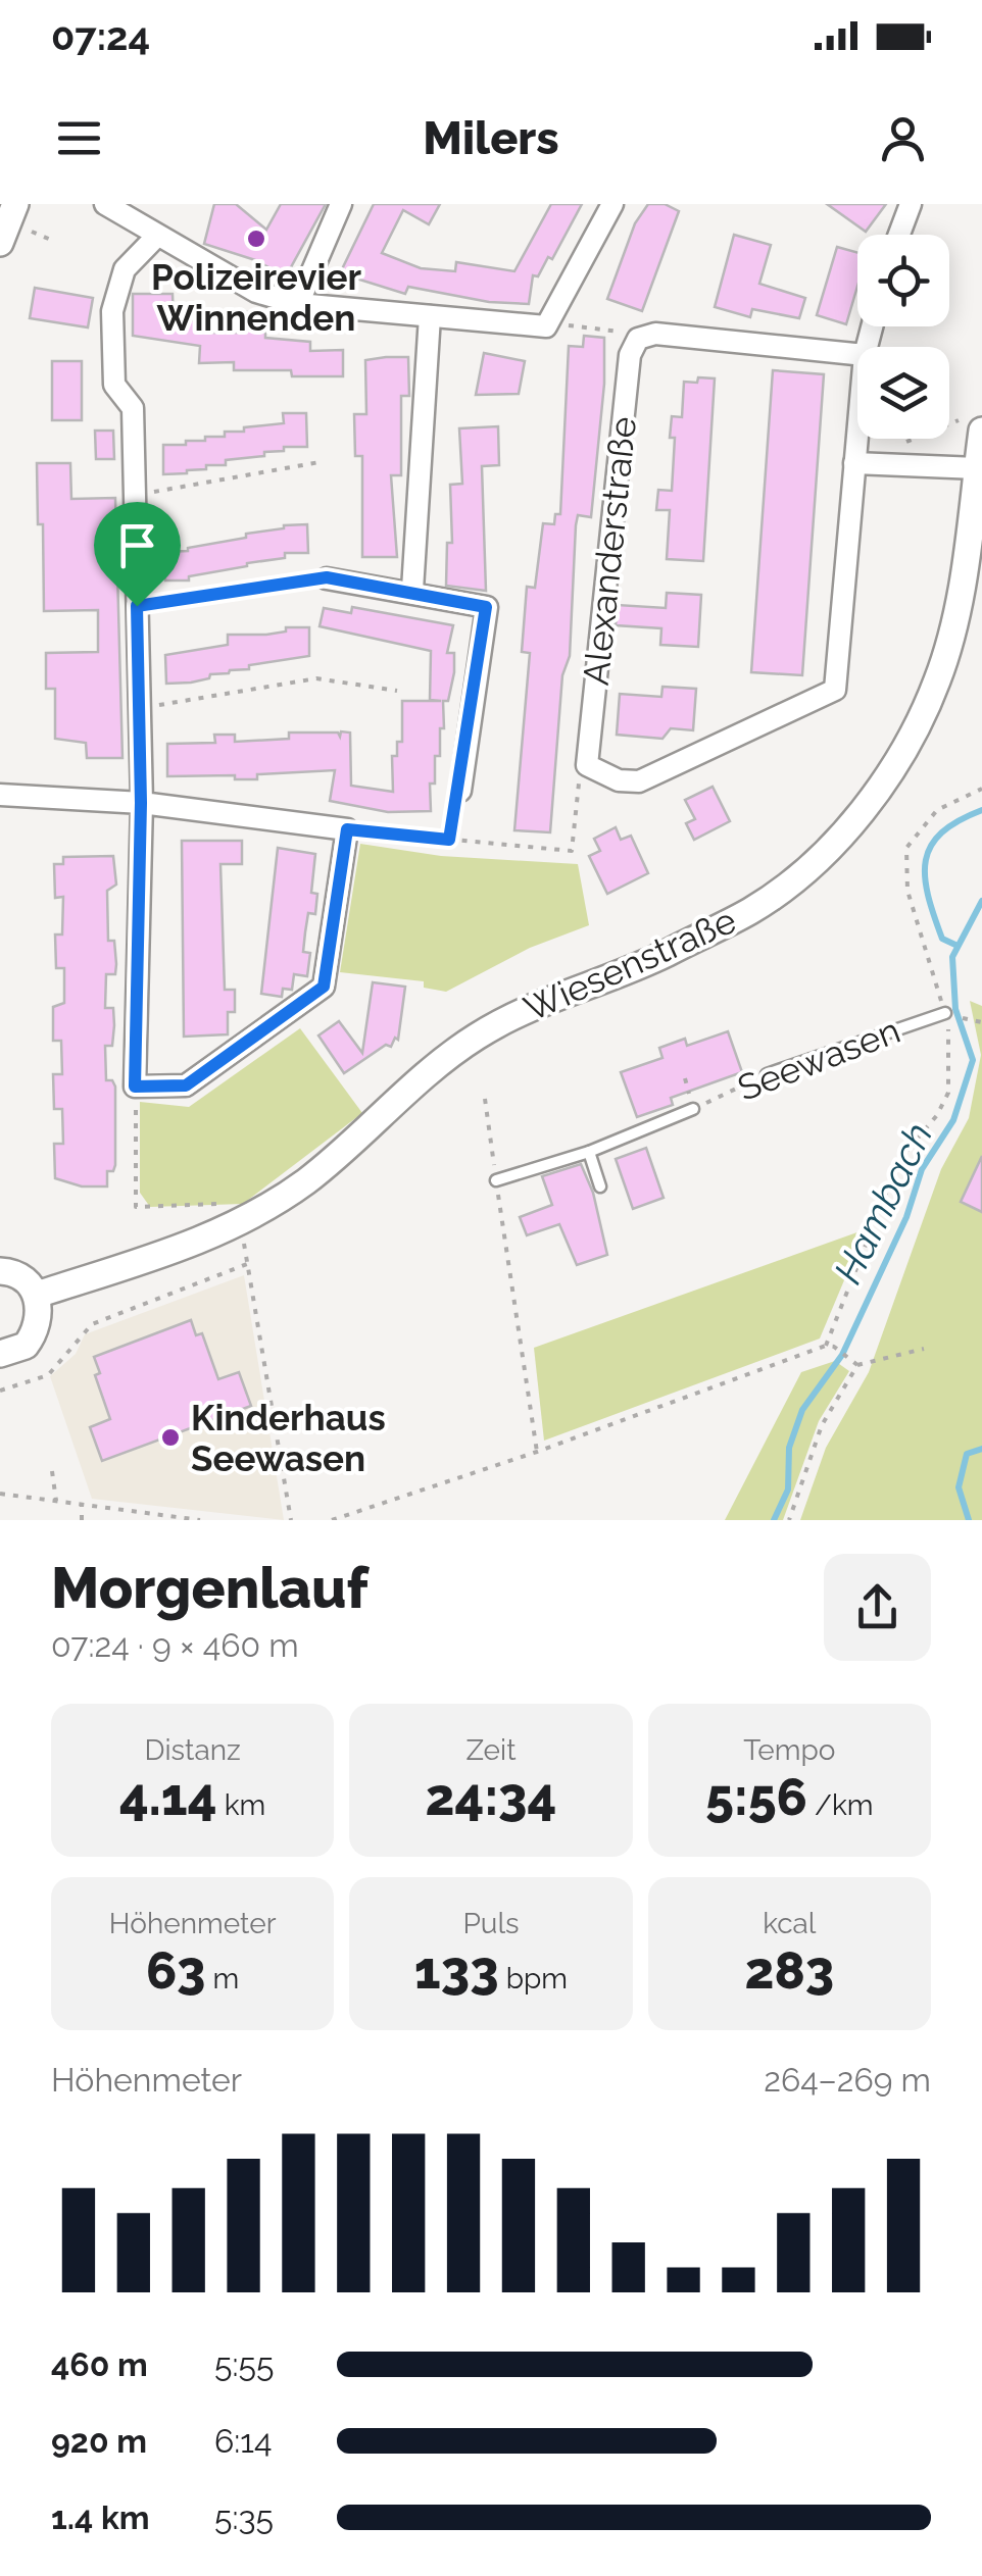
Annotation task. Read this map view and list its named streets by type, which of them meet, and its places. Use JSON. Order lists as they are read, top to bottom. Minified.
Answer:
{"streets":{"street":["Alexanderstraße","Wiesenstraße"],"lane":["Seewasen"]},"water":["Hambach"],"places":["Polizeirevier Winnenden","Kinderhaus Seewasen"],"page":{"status":"07:24","header":"Milers","heading":["Morgenlauf","07:24 · 9 × 460 m"],"stats":[["Distanz","4.14 km"],["Zeit","24:34"],["Tempo","5:56 /km"],["Höhenmeter","63 m"],["Puls","133 bpm"],["kcal","283"]],"chart":["Höhenmeter","264–269 m"],"list":[{"name":"460 m","note":"5:55"},{"name":"920 m","note":"6:14"},{"name":"1.4 km","note":"5:35"}]}}
